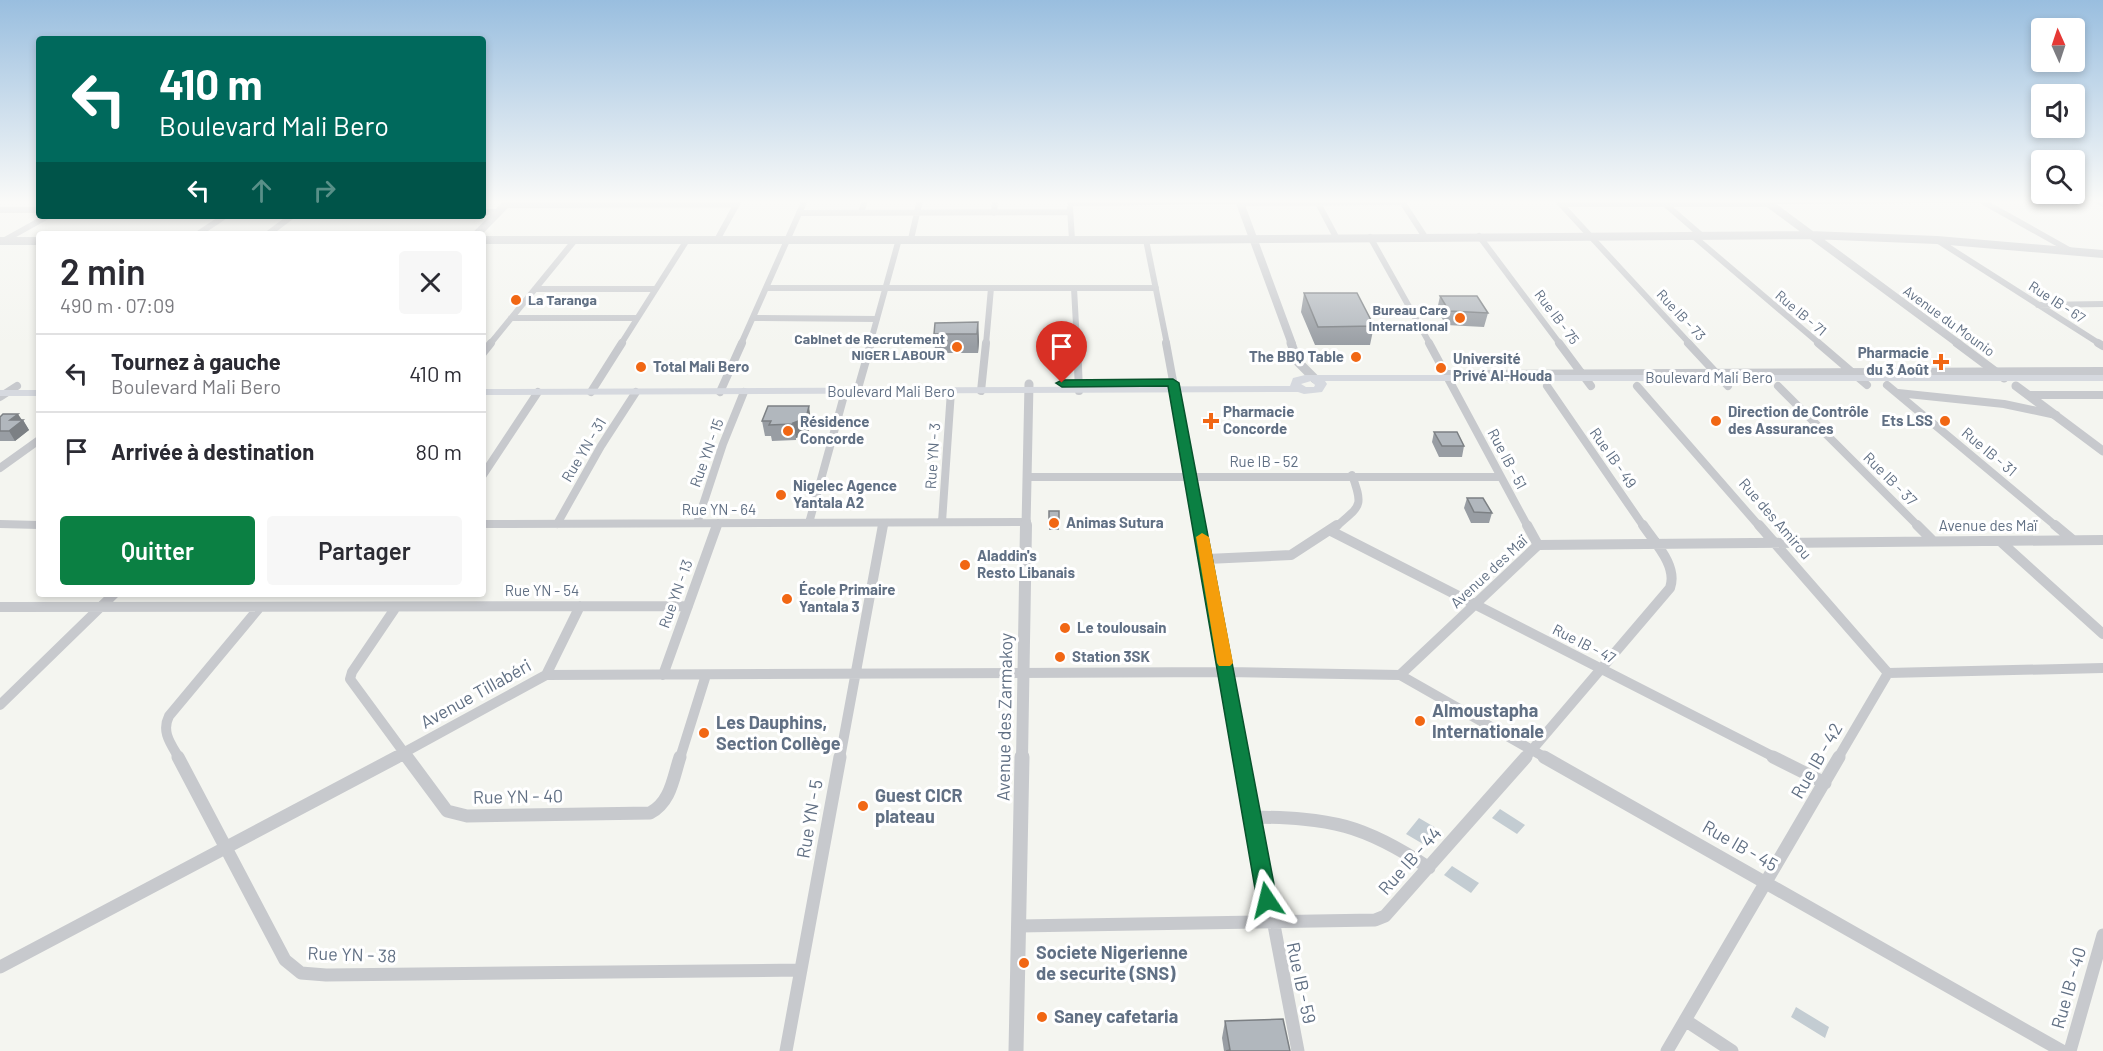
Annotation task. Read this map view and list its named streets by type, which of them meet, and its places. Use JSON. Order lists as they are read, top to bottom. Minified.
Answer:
{"streets":{"main road":["Boulevard Mali Bero"],"street":["Rue IB - 67","Rue IB - 71","Rue IB - 73","Rue IB - 75","Avenue du Mounio","Rue YN - 31","Rue IB - 31","Rue YN - 15","Rue YN - 3","Rue IB - 49","Rue IB - 51","Rue IB - 52","Rue IB - 37","Rue YN - 64","Rue des Amirou","Avenue des Maï","Rue YN - 54","Rue YN - 13","Rue IB - 47","Avenue Tillabéri","Avenue des Zarmakoy","Rue IB - 42","Rue YN - 40","Rue YN - 5","Rue IB - 45","Rue IB - 44","Rue YN - 38","Rue IB - 59","Rue IB - 40"]},"crossings":[["Rue IB - 71","Boulevard Mali Bero"],["Rue IB - 73","Boulevard Mali Bero"],["Rue IB - 75","Boulevard Mali Bero"],["Avenue du Mounio","Boulevard Mali Bero"],["Boulevard Mali Bero","Rue YN - 31"],["Boulevard Mali Bero","Rue IB - 31"],["Boulevard Mali Bero","Rue YN - 15"],["Boulevard Mali Bero","Rue YN - 3"],["Boulevard Mali Bero","Rue IB - 49"],["Boulevard Mali Bero","Rue IB - 51"],["Boulevard Mali Bero","Rue IB - 37"],["Boulevard Mali Bero","Rue des Amirou"],["Boulevard Mali Bero","Avenue des Zarmakoy"],["Boulevard Mali Bero","Rue IB - 59"],["Rue YN - 31","Rue YN - 64"],["Rue IB - 31","Avenue des Maï"],["Rue YN - 15","Rue YN - 64"],["Rue YN - 3","Rue YN - 64"],["Rue IB - 49","Avenue des Maï"],["Rue IB - 49","Rue IB - 44"],["Rue IB - 51","Rue IB - 52"],["Rue IB - 51","Avenue des Maï"],["Rue IB - 52","Avenue des Zarmakoy"],["Rue IB - 52","Rue IB - 59"],["Rue IB - 37","Avenue des Maï"],["Rue YN - 64","Rue YN - 13"],["Rue YN - 64","Avenue des Zarmakoy"],["Rue YN - 64","Rue YN - 5"],["Rue des Amirou","Avenue des Maï"],["Rue des Amirou","Rue IB - 42"],["Avenue des Maï","Rue IB - 47"],["Avenue des Maï","Rue IB - 45"],["Avenue des Maï","Rue IB - 44"],["Rue YN - 54","Rue YN - 13"],["Rue YN - 54","Rue YN - 40"],["Rue YN - 54","Rue YN - 38"],["Rue YN - 13","Avenue Tillabéri"],["Rue IB - 47","Rue IB - 42"],["Rue IB - 47","Rue IB - 44"],["Avenue Tillabéri","Avenue des Zarmakoy"],["Avenue Tillabéri","Rue YN - 40"],["Avenue Tillabéri","Rue YN - 5"],["Avenue Tillabéri","Rue YN - 38"],["Avenue des Zarmakoy","Rue IB - 44"],["Rue IB - 42","Rue IB - 45"],["Rue YN - 5","Rue YN - 38"],["Rue IB - 45","Rue IB - 44"],["Rue IB - 44","Rue IB - 59"]],"places":{"other":["La Taranga","Bureau Care International","Cabinet de Recrutement NIGER LABOUR","The BBQ Table","Total Mali Bero","Université Privé Al-Houda","Direction de Contrôle des Assurances","Ets LSS","Résidence Concorde","Nigelec Agence Yantala A2","Animas Sutura","Aladdin's Resto Libanais","École Primaire Yantala 3","Le toulousain","Station 3SK","Almoustapha Internationale","Les Dauphins, Section Collège","Guest CICR plateau","Societe Nigerienne de securite (SNS)","Saney cafetaria"],"health":["Pharmacie du 3 Août","Pharmacie Concorde"]},"north":"top","page":{"turn":["410 m","Boulevard Mali Bero"],"heading":["2 min","490 m · 07:09"],"list":[{"name":"Tournez à gauche","note":"Boulevard Mali Bero","value":"410 m"},{"name":"Arrivée à destination","value":"80 m"}],"buttons":["Quitter","Partager"]}}
